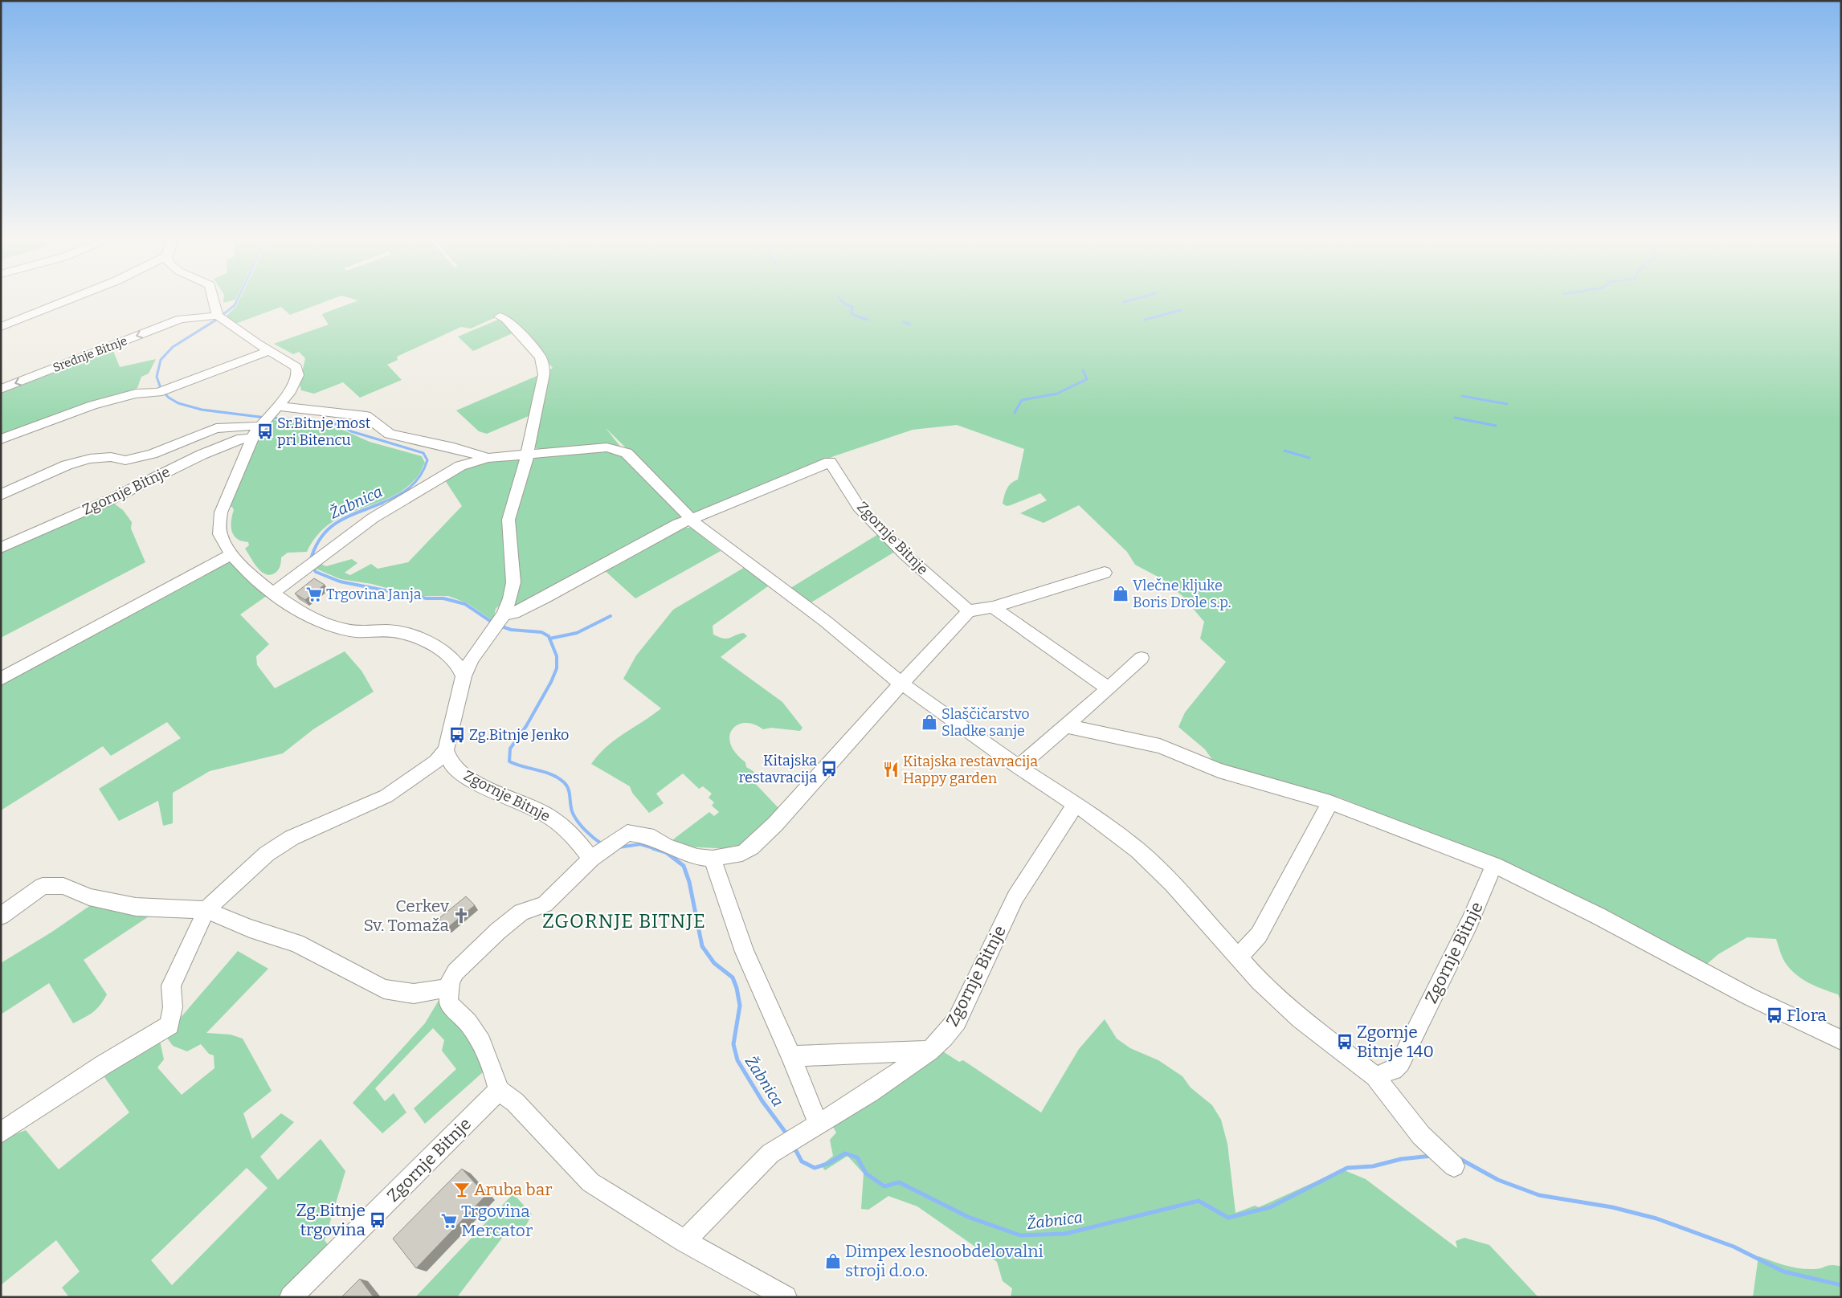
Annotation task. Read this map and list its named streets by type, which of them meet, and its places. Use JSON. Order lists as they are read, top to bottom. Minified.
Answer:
{"streets":{"street":["Srednje Bitnje","Zgornje Bitnje"]},"districts":["ZGORNJE BITNJE"],"water":["Žabnica"],"places":{"bus stop":["Sr.Bitnje most pri Bitencu","Zg.Bitnje Jenko","Kitajska restavracija","Flora","Zgornje Bitnje 140","Zg.Bitnje trgovina"],"shop":["Vlečne kljuke Boris Drole s.p.","Slaščičarstvo Sladke sanje","Dimpex lesnoobdelovalni stroji d.o.o."],"supermarket":["Trgovina Janja","Trgovina Mercator"],"restaurant":["Kitajska restavracija Happy garden"],"church":["Cerkev Sv. Tomaža"],"bar":["Aruba bar"]}}
